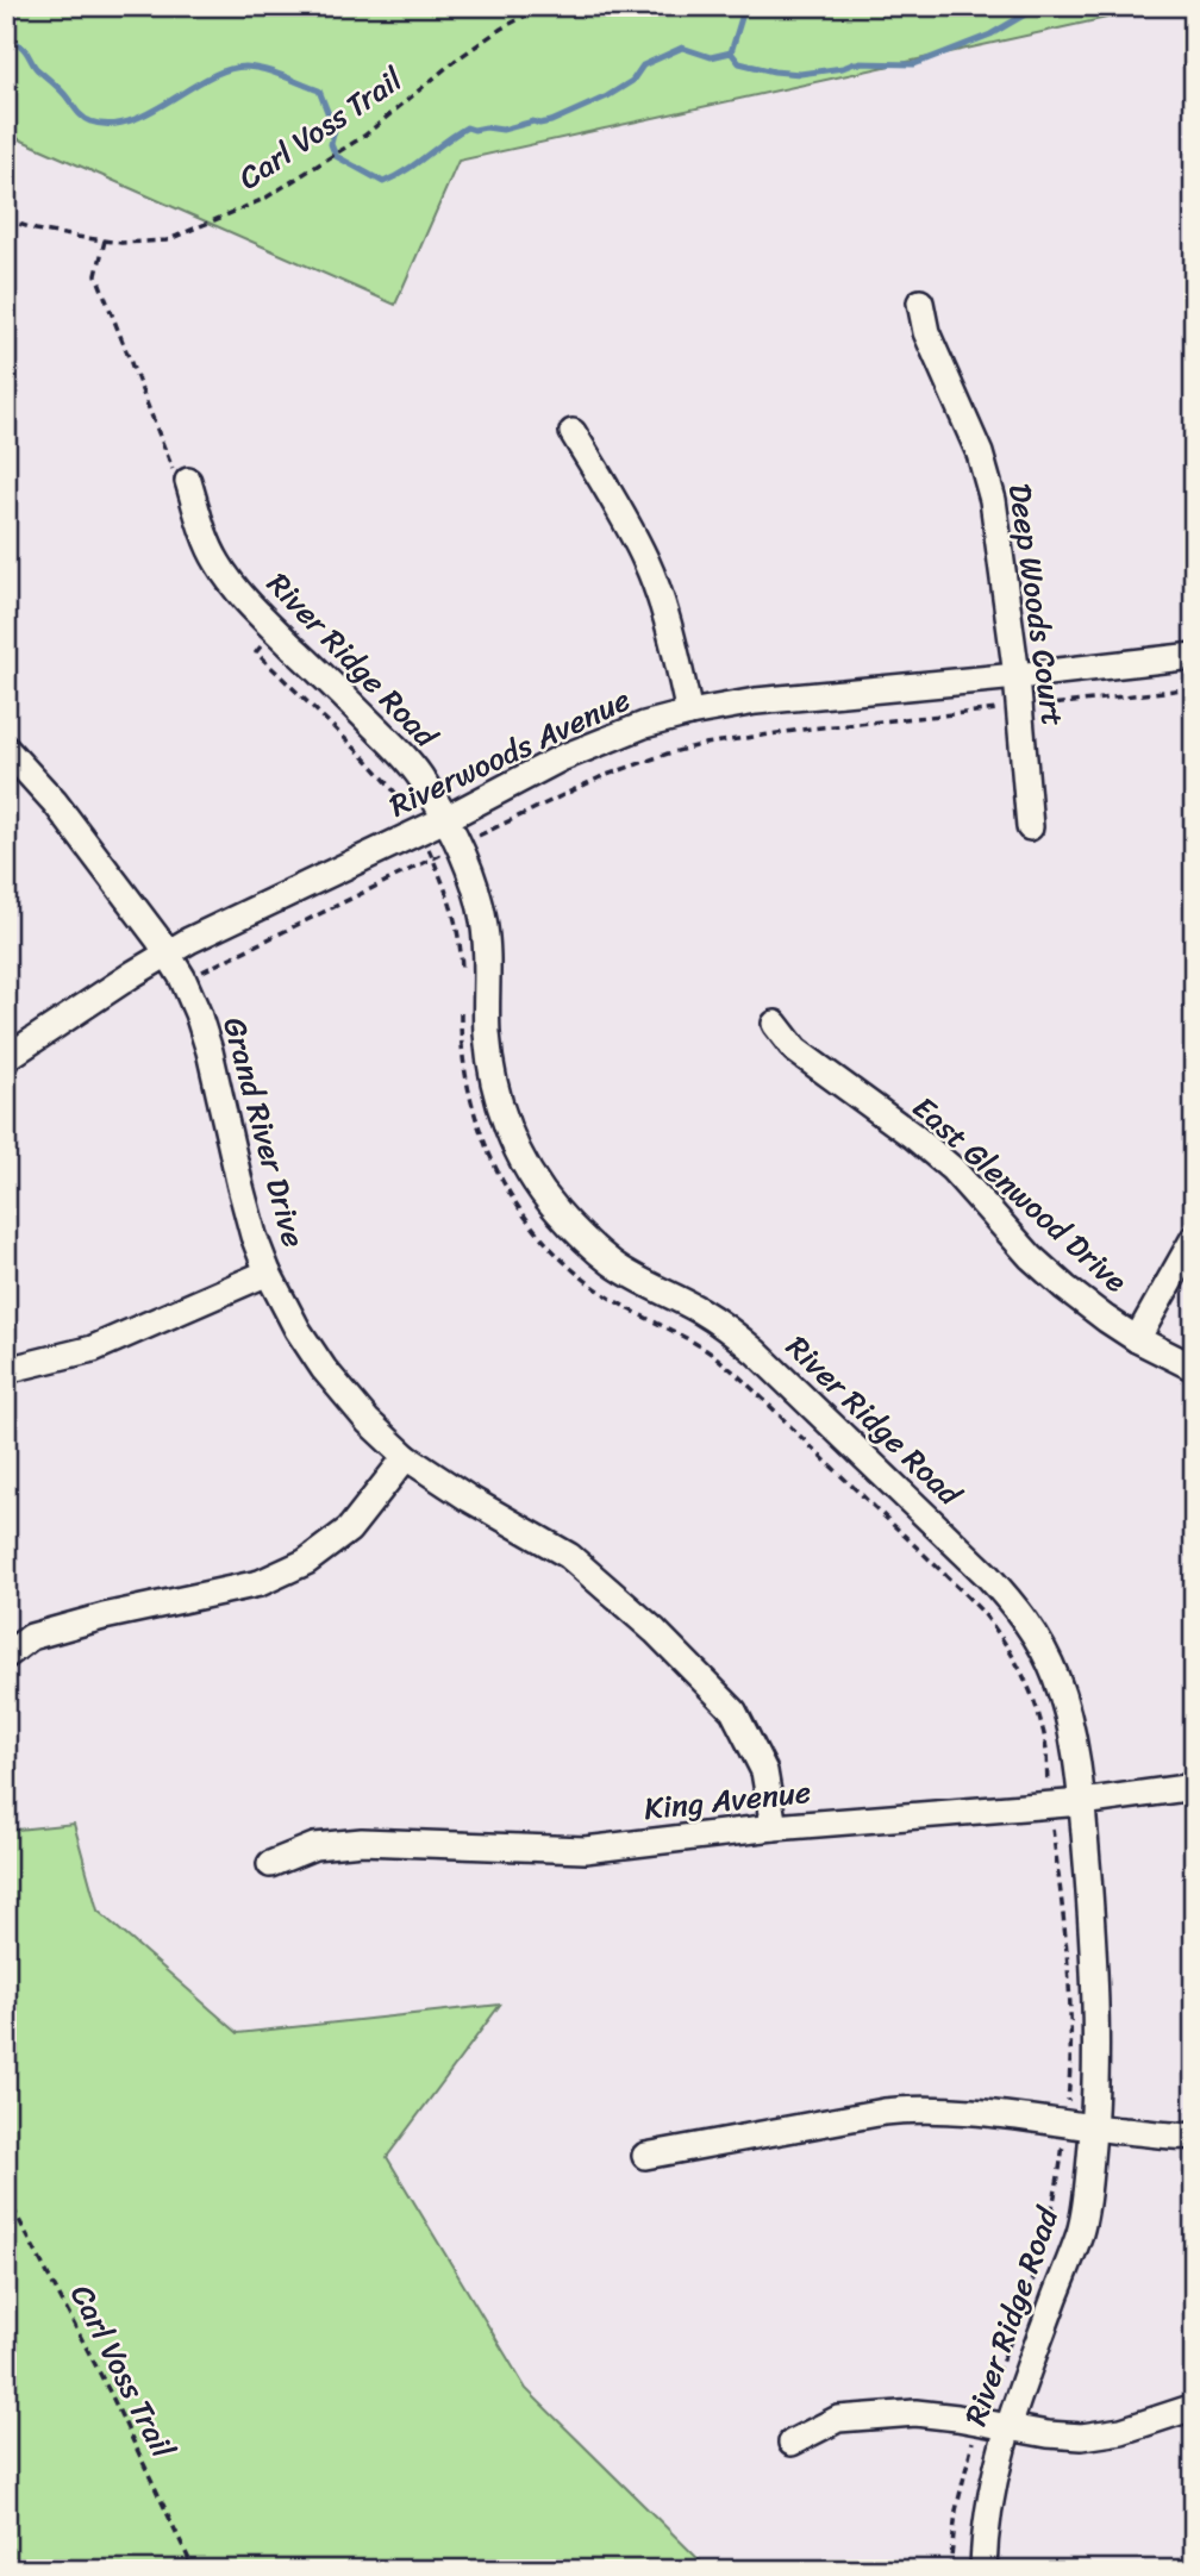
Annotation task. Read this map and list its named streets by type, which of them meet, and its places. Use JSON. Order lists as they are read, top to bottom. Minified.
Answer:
{"streets":{"street":["Deep Woods Court","River Ridge Road","Riverwoods Avenue","Grand River Drive","East Glenwood Drive","King Avenue"],"path":["Carl Voss Trail"]},"crossings":[["Deep Woods Court","Riverwoods Avenue"],["River Ridge Road","Riverwoods Avenue"],["River Ridge Road","King Avenue"],["Riverwoods Avenue","Grand River Drive"],["Grand River Drive","King Avenue"]]}
